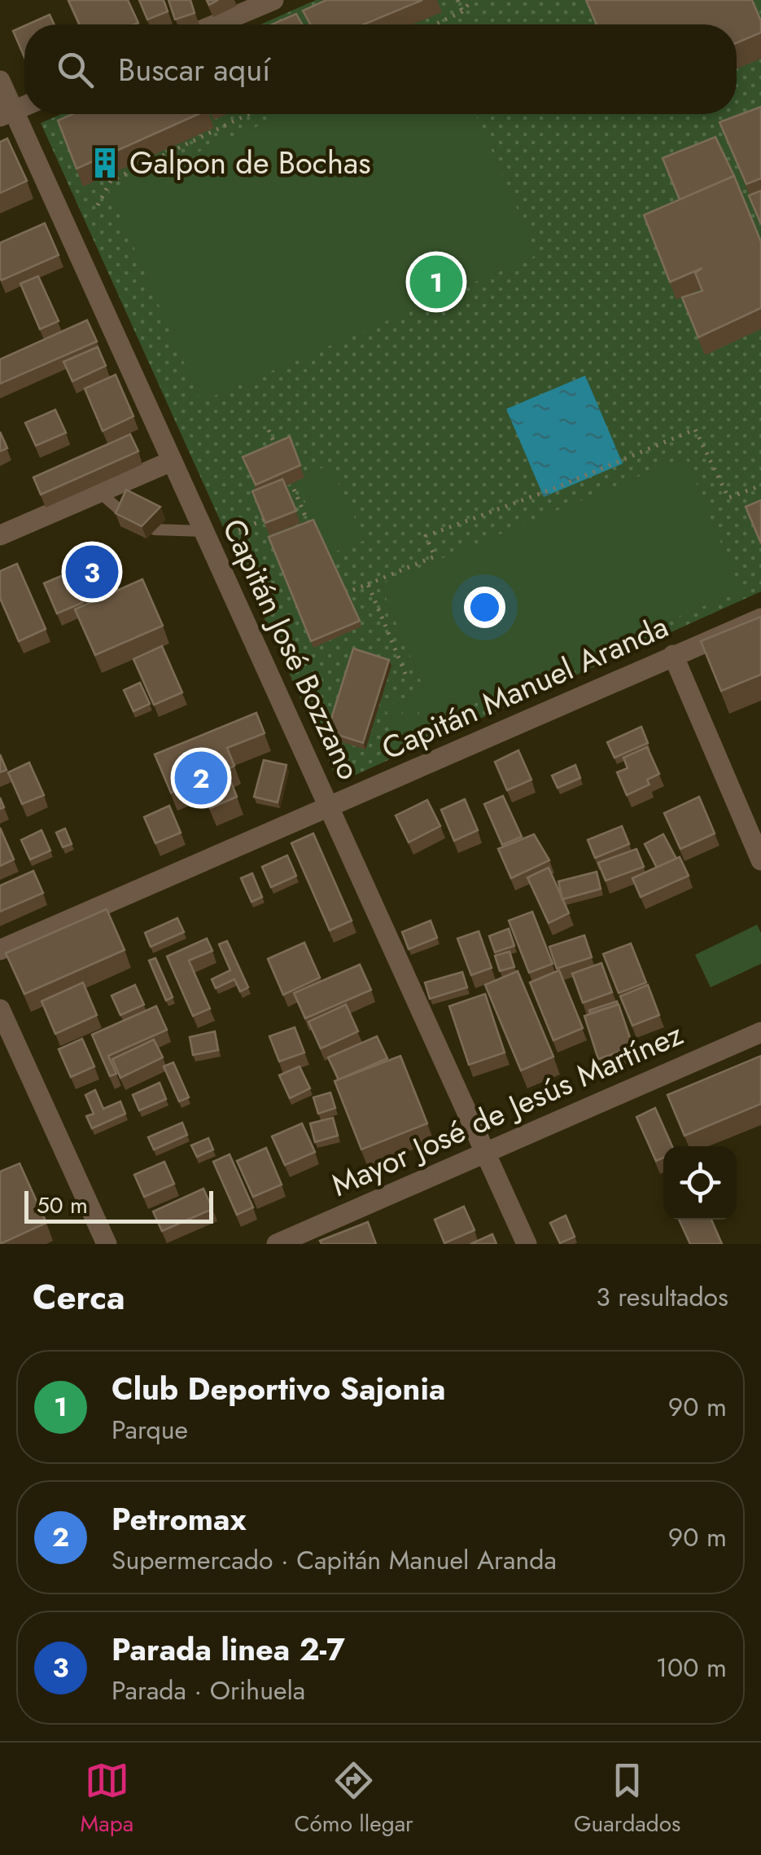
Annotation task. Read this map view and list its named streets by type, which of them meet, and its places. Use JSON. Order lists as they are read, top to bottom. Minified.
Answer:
{"streets":{"street":["Capitán José Bozzano","Capitán Manuel Aranda","Mayor José de Jesús Martínez"]},"crossings":[["Capitán José Bozzano","Capitán Manuel Aranda"],["Capitán José Bozzano","Mayor José de Jesús Martínez"]],"places":{"building":["Galpon de Bochas"]},"scale_bar":"50 m","page":{"search":"Buscar aquí","pins":["1","3","2"],"scale":"50 m","heading":["Cerca","3 resultados"],"list":[{"mark":"1","name":"Club Deportivo Sajonia","note":"Parque","value":"90 m"},{"mark":"2","name":"Petromax","note":"Supermercado · Capitán Manuel Aranda","value":"90 m"},{"mark":"3","name":"Parada linea 2-7","note":"Parada · Orihuela","value":"100 m"}],"nav":["Mapa","Cómo llegar","Guardados"]}}
